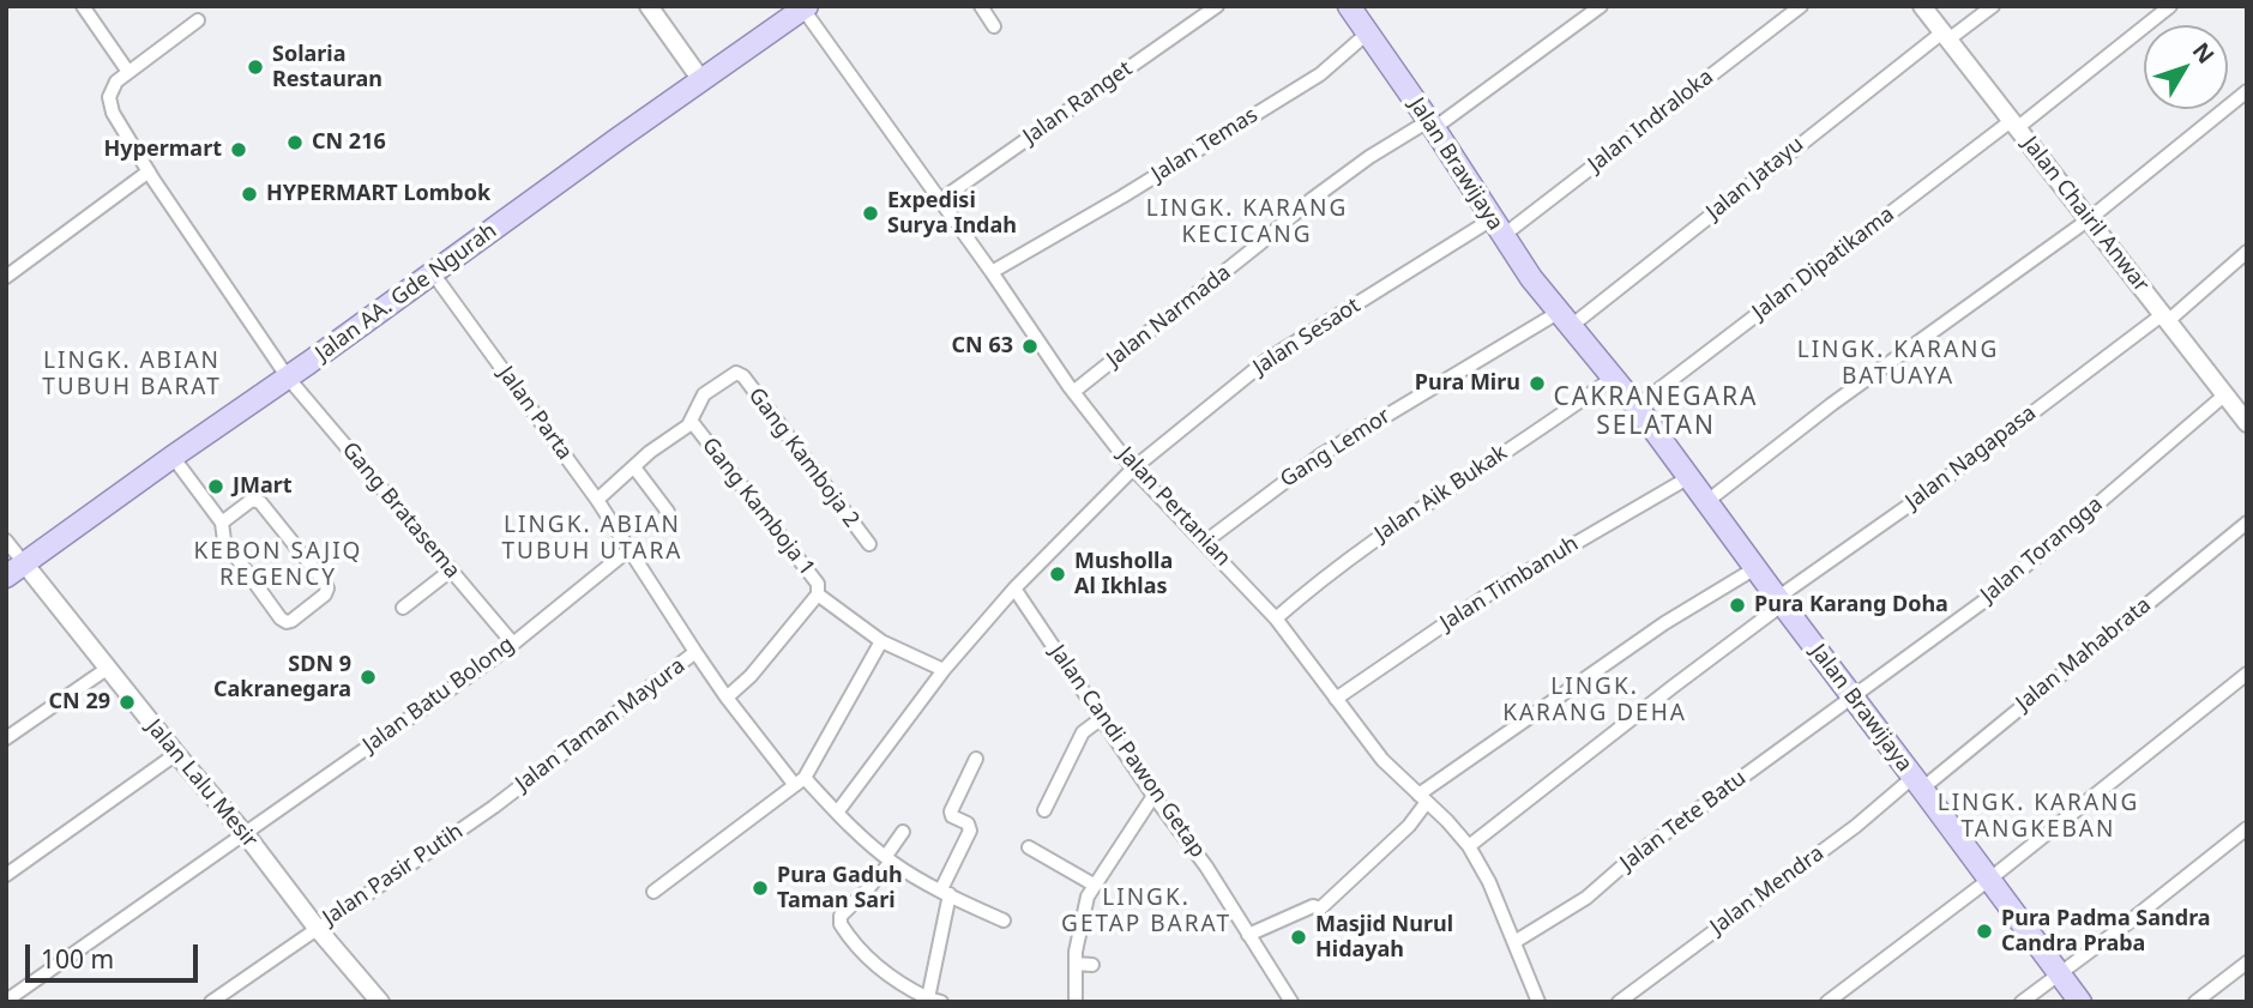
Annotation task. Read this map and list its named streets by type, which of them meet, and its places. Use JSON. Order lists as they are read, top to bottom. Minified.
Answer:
{"streets":{"main road":["Jalan Brawijaya","Jalan AA. Gde Ngurah"],"street":["Jalan Ranget","Jalan Indraloka","Jalan Temas","Jalan Jatayu","Jalan Chairil Anwar","Jalan Dipatikama","Jalan Narmada","Jalan Sesaot","Jalan Parta","Gang Lemor","Gang Kamboja 2","Jalan Nagapasa","Jalan Aik Bukak","Gang Kamboja 1","Jalan Pertanian","Gang Bratasema","Jalan Torangga","Jalan Timbanuh","Jalan Mahabrata","Jalan Batu Bolong","Jalan Taman Mayura","Jalan Candi Pawon Getap","Jalan Lalu Mesir","Jalan Tete Batu","Jalan Pasir Putih","Jalan Mendra"]},"crossings":[["Jalan Ranget","Jalan Pertanian"],["Jalan Indraloka","Jalan Brawijaya"],["Jalan Indraloka","Jalan Sesaot"],["Jalan Temas","Jalan Brawijaya"],["Jalan Temas","Jalan Pertanian"],["Jalan Brawijaya","Jalan Jatayu"],["Jalan Brawijaya","Jalan Dipatikama"],["Jalan Brawijaya","Jalan Narmada"],["Jalan Brawijaya","Jalan Sesaot"],["Jalan Brawijaya","Gang Lemor"],["Jalan Brawijaya","Jalan Nagapasa"],["Jalan Brawijaya","Jalan Aik Bukak"],["Jalan Brawijaya","Jalan Torangga"],["Jalan Brawijaya","Jalan Timbanuh"],["Jalan Brawijaya","Jalan Mahabrata"],["Jalan Brawijaya","Jalan Tete Batu"],["Jalan Brawijaya","Jalan Mendra"],["Jalan Jatayu","Jalan Chairil Anwar"],["Jalan Jatayu","Gang Lemor"],["Jalan Chairil Anwar","Jalan Dipatikama"],["Jalan Chairil Anwar","Jalan Nagapasa"],["Jalan Chairil Anwar","Jalan Torangga"],["Jalan AA. Gde Ngurah","Jalan Parta"],["Jalan AA. Gde Ngurah","Jalan Pertanian"],["Jalan AA. Gde Ngurah","Gang Bratasema"],["Jalan AA. Gde Ngurah","Jalan Lalu Mesir"],["Jalan Narmada","Jalan Pertanian"],["Jalan Sesaot","Jalan Pertanian"],["Jalan Sesaot","Jalan Candi Pawon Getap"],["Jalan Parta","Jalan Batu Bolong"],["Jalan Parta","Jalan Taman Mayura"],["Gang Lemor","Jalan Pertanian"],["Gang Kamboja 2","Gang Kamboja 1"],["Jalan Nagapasa","Jalan Pertanian"],["Jalan Aik Bukak","Jalan Pertanian"],["Jalan Pertanian","Jalan Timbanuh"],["Jalan Pertanian","Jalan Tete Batu"],["Gang Bratasema","Jalan Batu Bolong"],["Jalan Torangga","Jalan Tete Batu"],["Jalan Mahabrata","Jalan Mendra"],["Jalan Batu Bolong","Jalan Taman Mayura"],["Jalan Batu Bolong","Jalan Lalu Mesir"],["Jalan Taman Mayura","Jalan Pasir Putih"],["Jalan Lalu Mesir","Jalan Pasir Putih"]],"districts":["LINGK. KARANG KECICANG","LINGK. KARANG BATUAYA","LINGK. ABIAN TUBUH BARAT","CAKRANEGARA SELATAN","LINGK. ABIAN TUBUH UTARA","KEBON SAJIQ REGENCY","LINGK. KARANG DEHA","LINGK. KARANG TANGKEBAN","LINGK. GETAP BARAT"],"places":["Solaria Restauran","CN 216","Hypermart","HYPERMART Lombok","Expedisi Surya Indah","CN 63","Pura Miru","JMart","Musholla Al Ikhlas","Pura Karang Doha","SDN 9 Cakranegara","CN 29","Pura Gaduh Taman Sari","Pura Padma Sandra Candra Praba","Masjid Nurul Hidayah"],"scale_bar":"100 m","north":"top right"}
